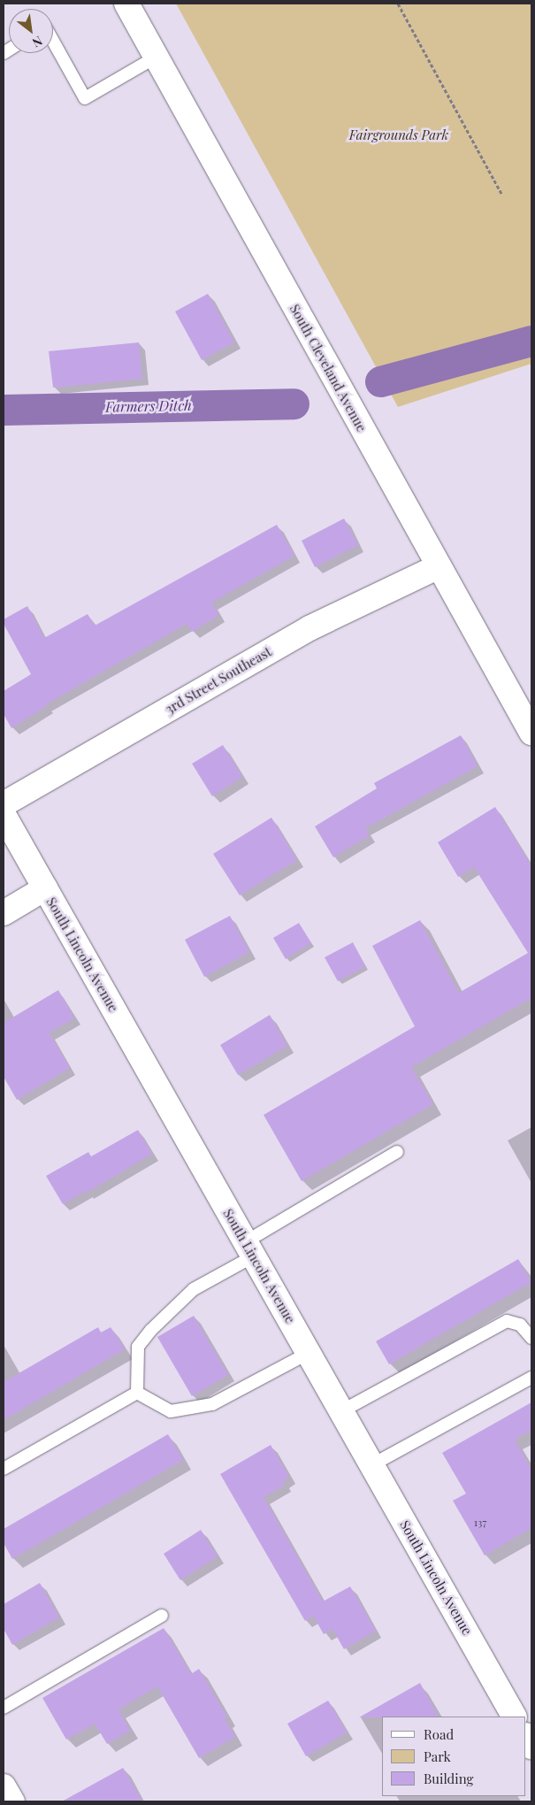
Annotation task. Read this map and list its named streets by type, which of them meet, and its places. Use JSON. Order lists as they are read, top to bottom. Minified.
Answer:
{"streets":{"main road":["South Cleveland Avenue","3rd Street Southeast","South Lincoln Avenue"]},"crossings":[["South Cleveland Avenue","3rd Street Southeast"]],"water":["Farmers Ditch"],"parks":["Fairgrounds Park"],"house_numbers":["137"],"legend":["Road","Park","Building"],"north":"bottom right"}
